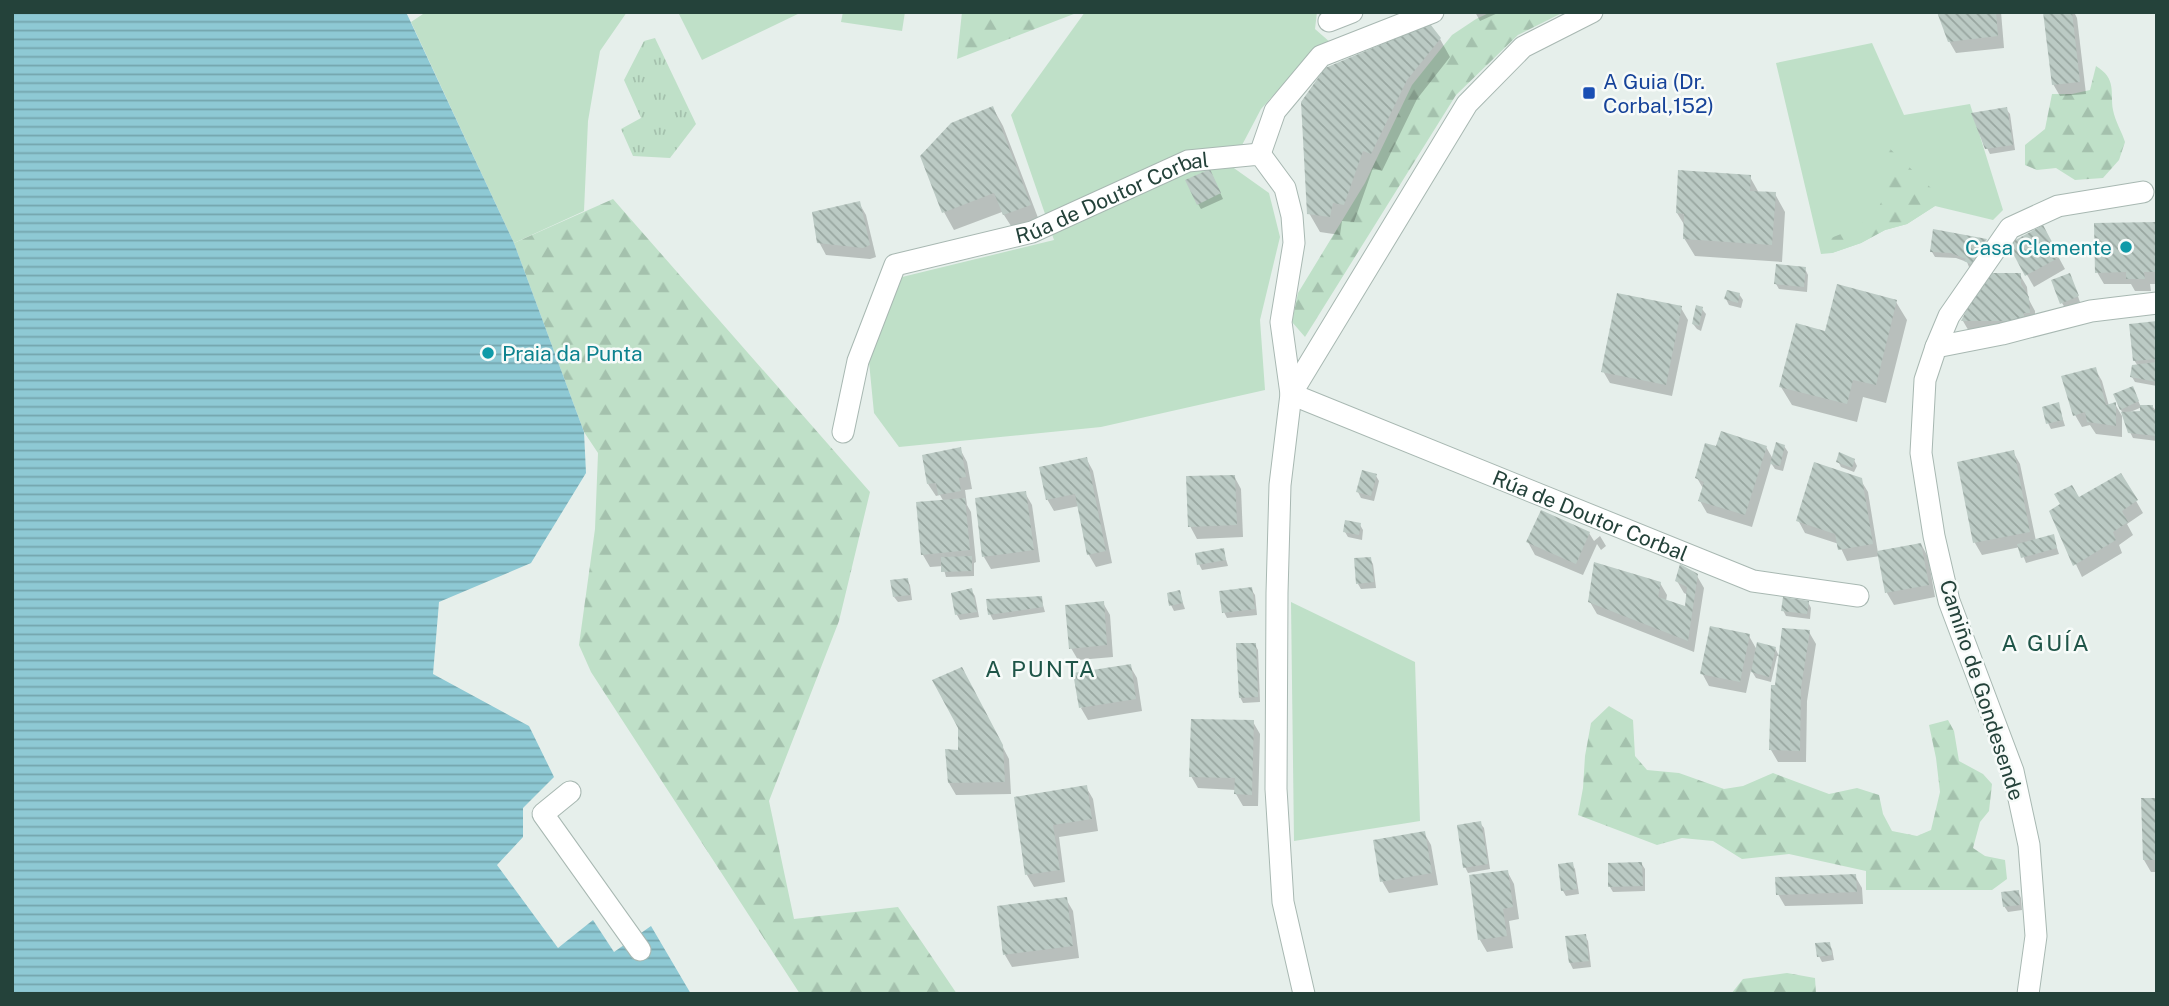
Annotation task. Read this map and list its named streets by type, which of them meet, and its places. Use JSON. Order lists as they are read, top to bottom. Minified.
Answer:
{"streets":{"street":["Rúa de Doutor Corbal","Camiño de Gondesende"]},"districts":["A GUÍA","A PUNTA"],"places":{"transit":["A Guia (Dr. Corbal,152)"],"other":["Casa Clemente","Praia da Punta"]}}
